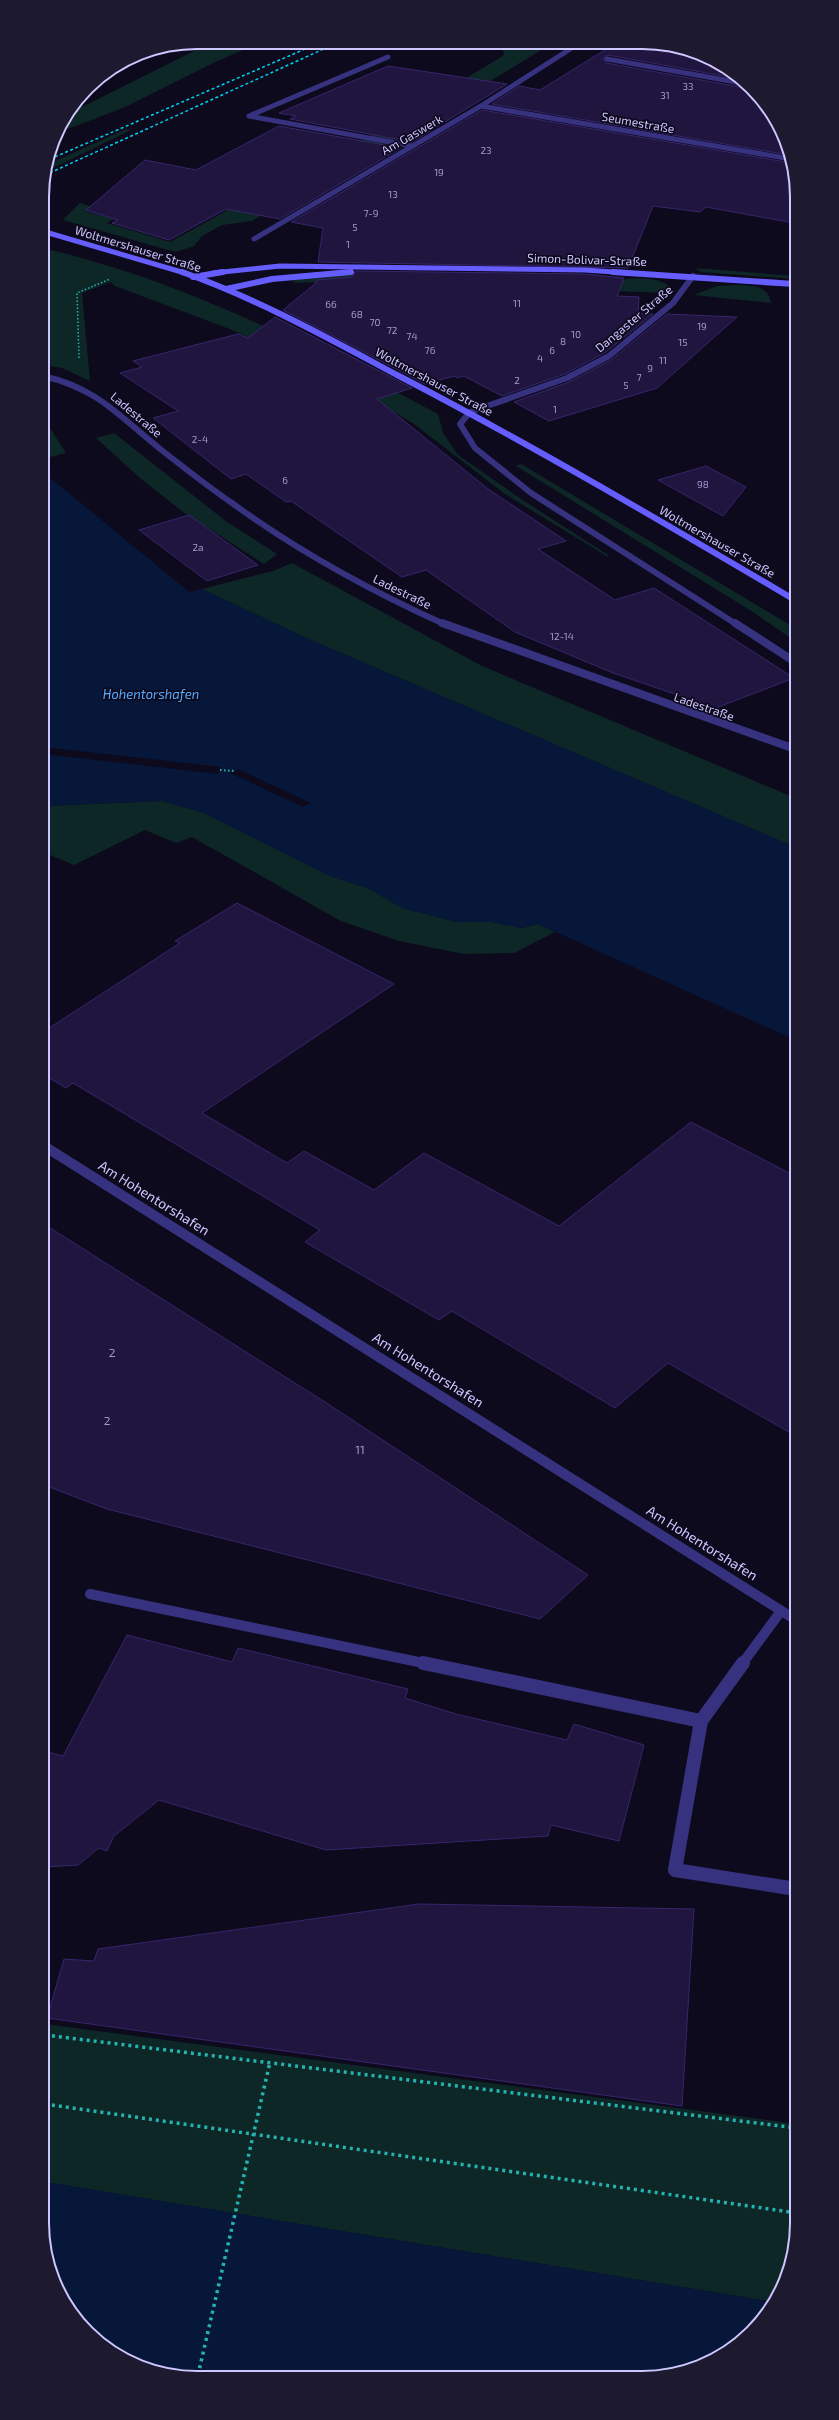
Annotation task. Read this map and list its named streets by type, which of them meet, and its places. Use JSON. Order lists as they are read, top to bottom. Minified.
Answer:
{"streets":{"street":["Seumestraße","Am Gaswerk","Woltmershauser Straße","Simon-Bolivar-Straße","Dangaster Straße","Ladestraße","Am Hohentorshafen"]},"crossings":[["Seumestraße","Am Gaswerk"],["Woltmershauser Straße","Simon-Bolivar-Straße"],["Woltmershauser Straße","Dangaster Straße"],["Simon-Bolivar-Straße","Dangaster Straße"]],"water":["Hohentorshafen"],"house_numbers":["33","31","23","19","13","7-9","5","1","11","66","68","70","19","72","10","74","8","15","76","6","4","11","9","7","2","5","1","2-4","6","98","2a","12-14","2","2","11"]}
